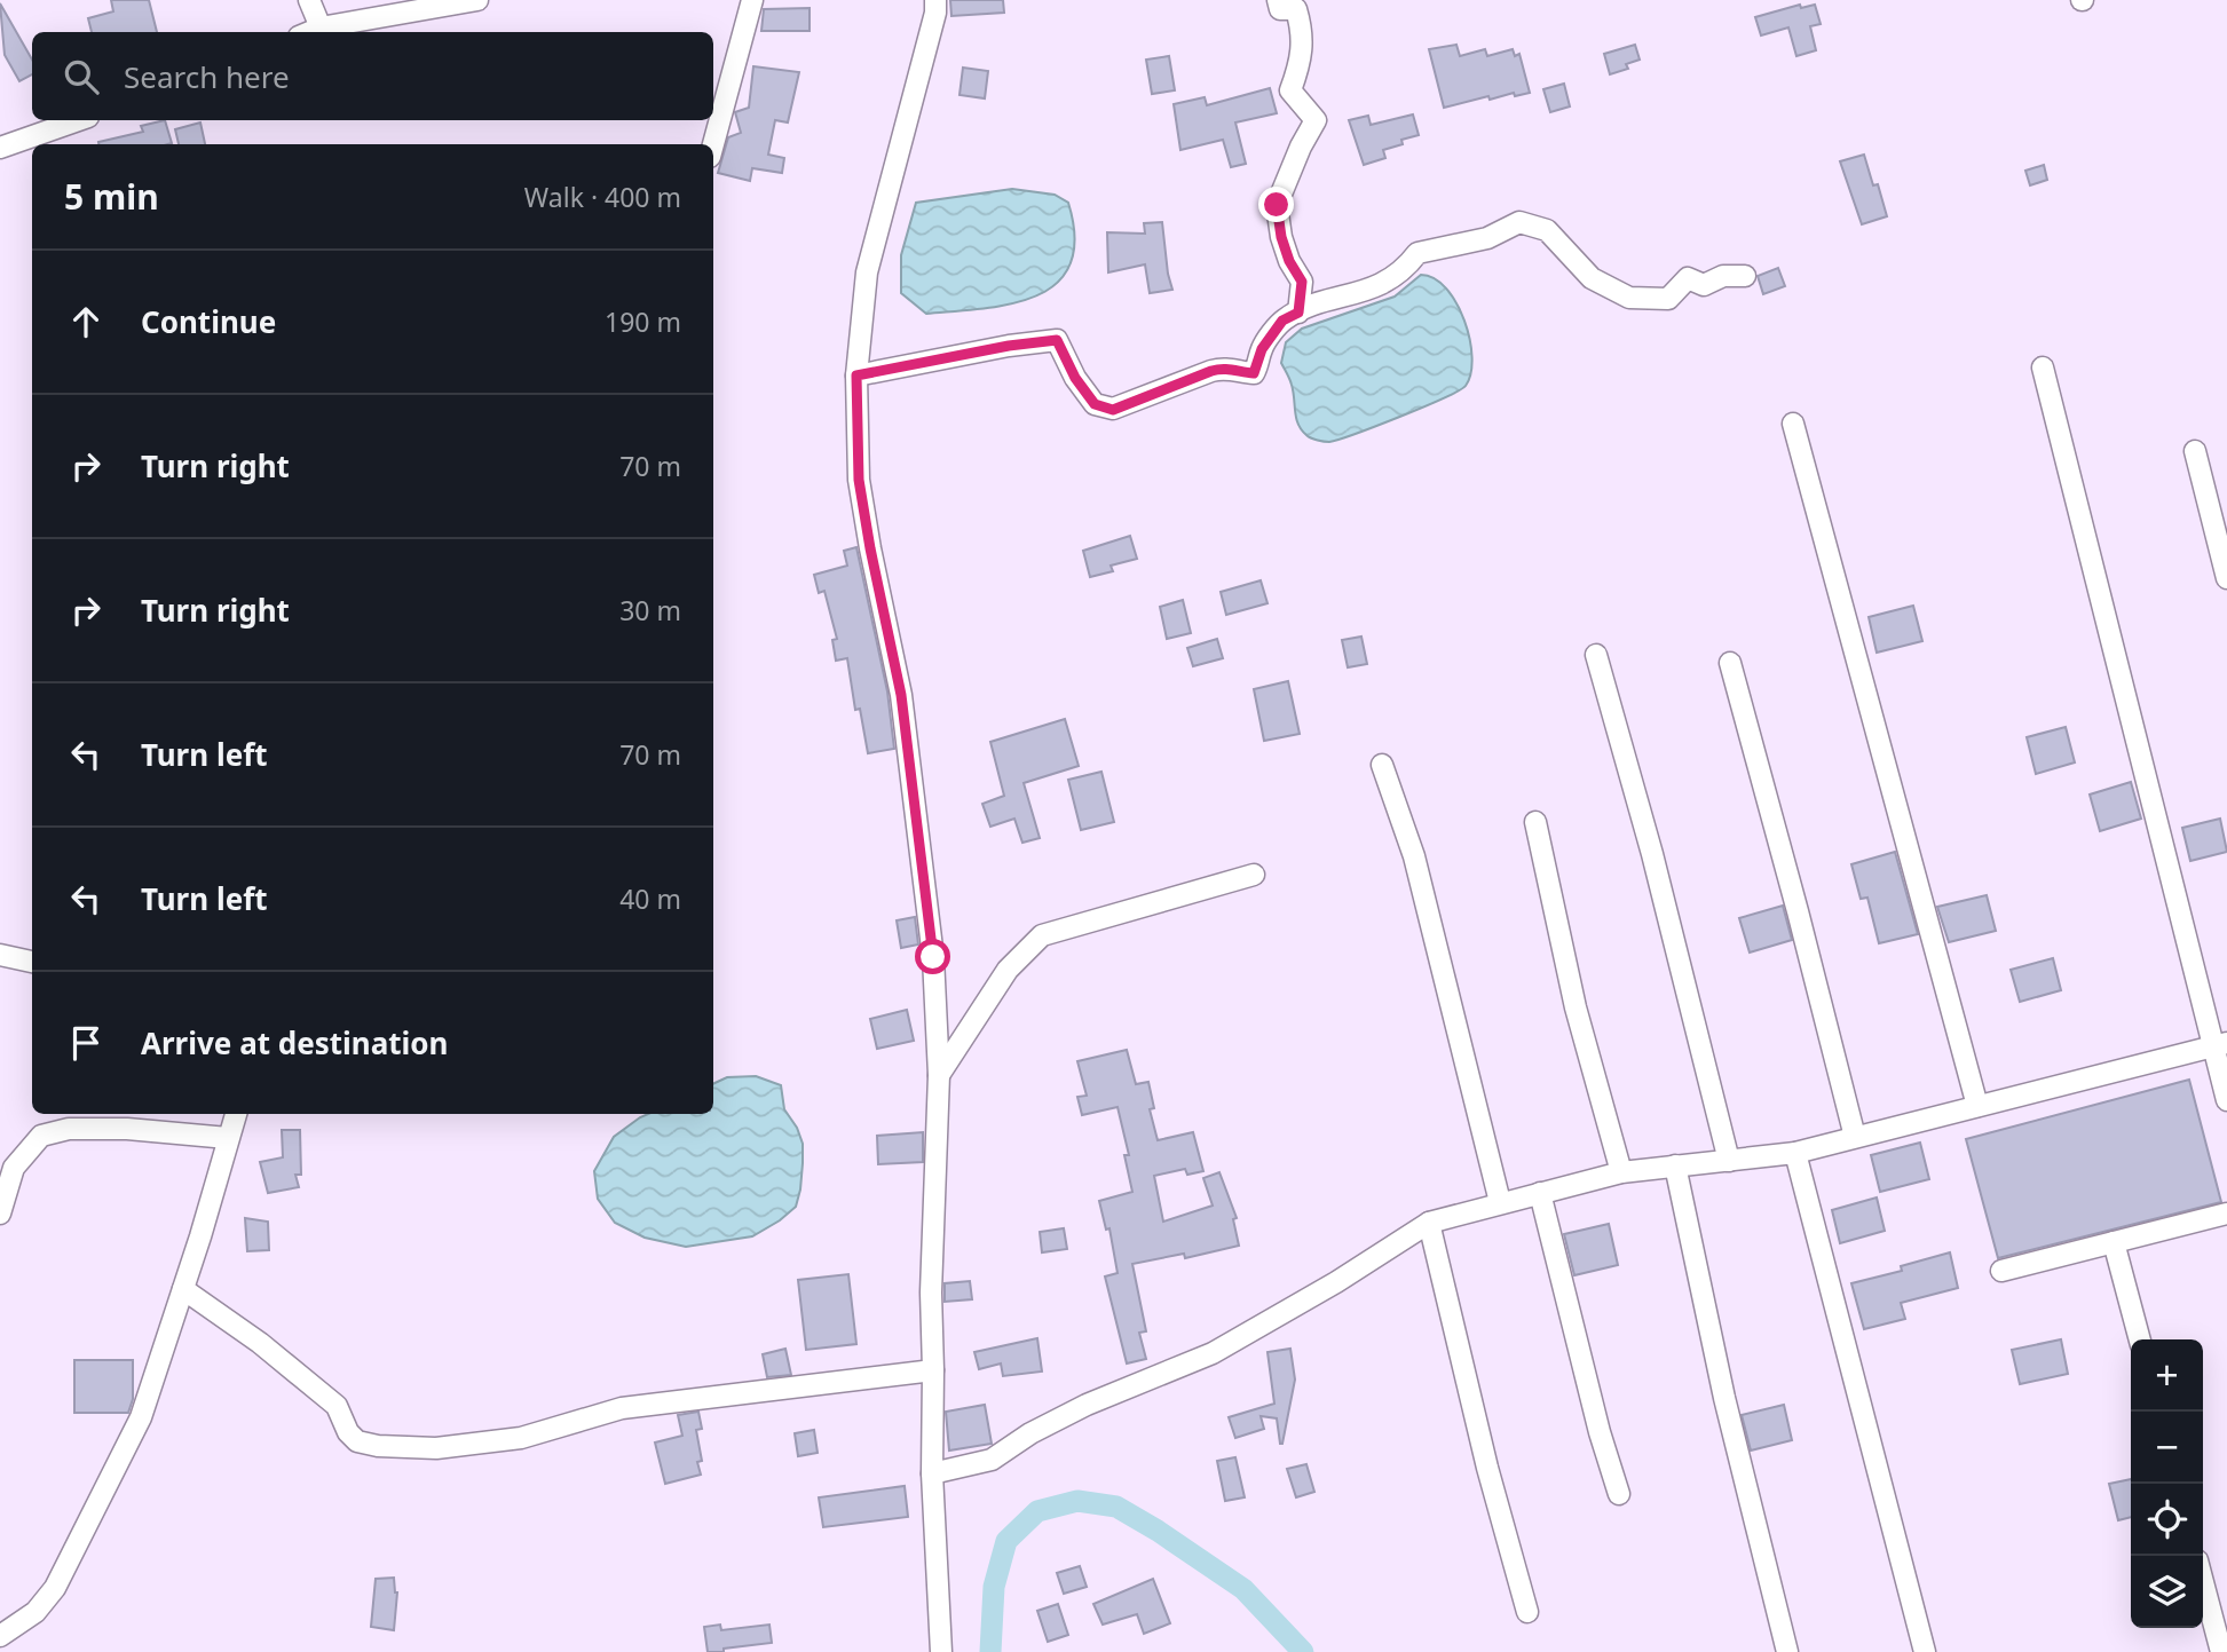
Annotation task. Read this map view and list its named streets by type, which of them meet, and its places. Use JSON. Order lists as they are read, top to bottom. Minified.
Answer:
{"page":{"search":"Search here","heading":["5 min","Walk · 400 m"],"list":[["Continue","190 m"],["Turn right","70 m"],["Turn right","30 m"],["Turn left","70 m"],["Turn left","40 m"],"Arrive at destination"],"map_buttons":["+","−"]}}
